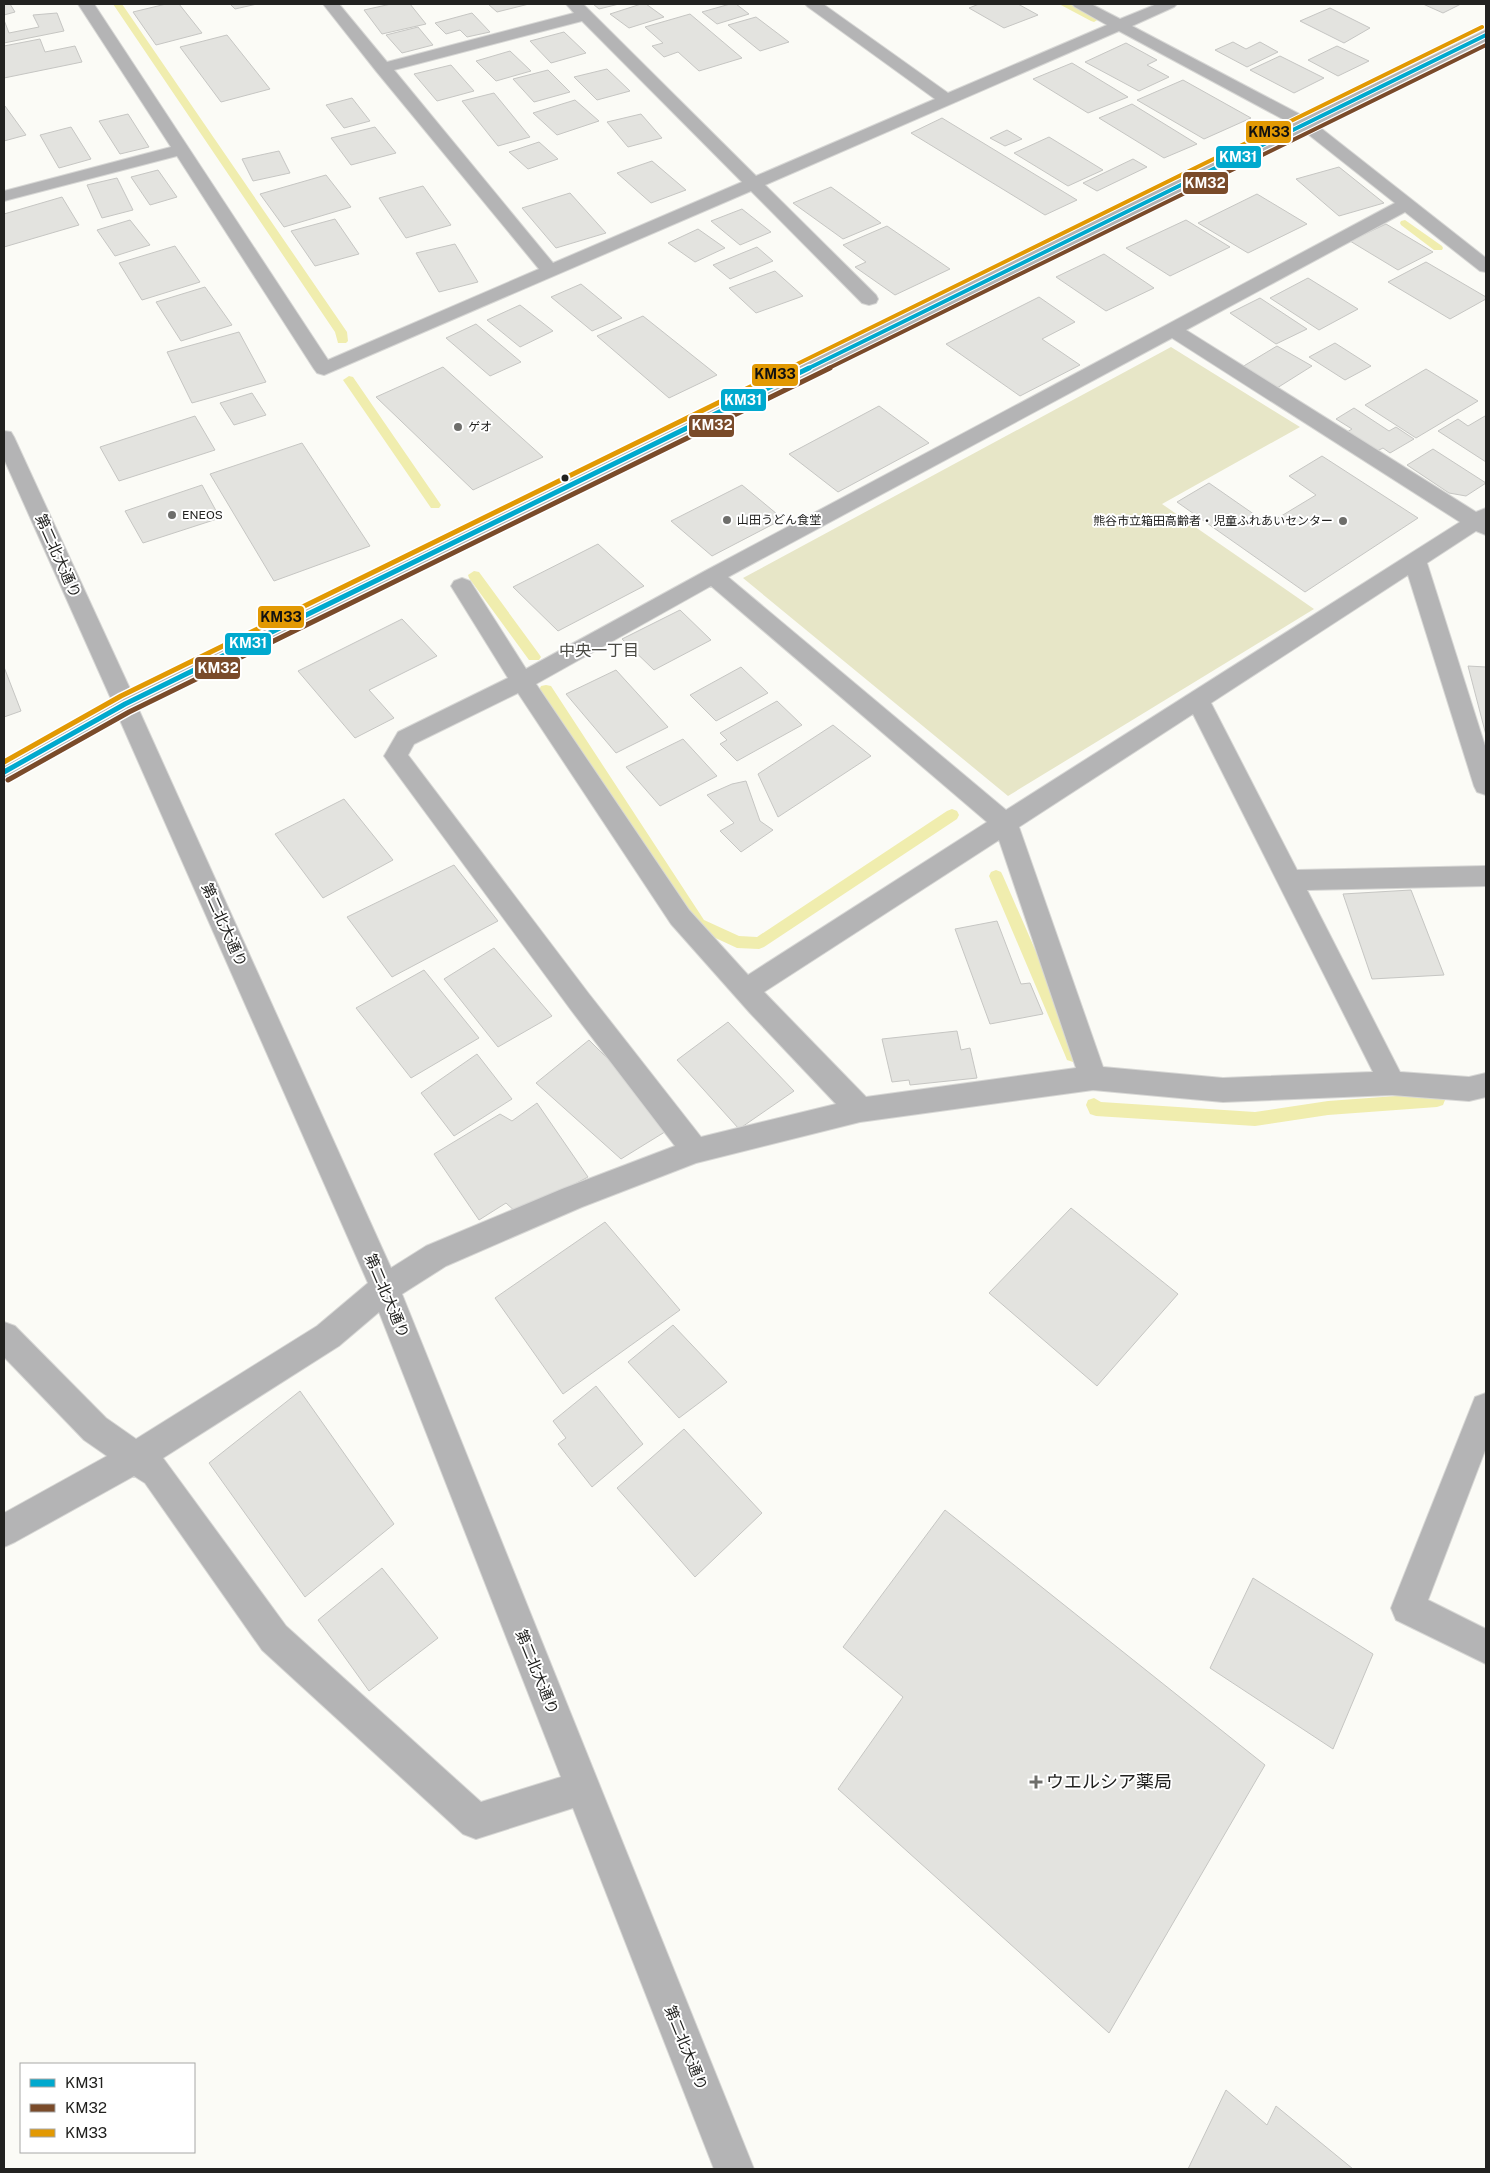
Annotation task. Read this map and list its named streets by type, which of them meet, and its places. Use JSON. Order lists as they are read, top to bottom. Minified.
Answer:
{"streets":{"street":["第二北大通り"]},"districts":["中央一丁目"],"places":{"other":["ゲオ","ENEOS","山田うどん食堂","熊谷市立箱田高齢者・児童ふれあいセンター"],"health":["ウエルシア薬局"]},"lines":["transit line KM33","transit line KM31","transit line KM32"],"legend":["KM31","KM32","KM33"]}
